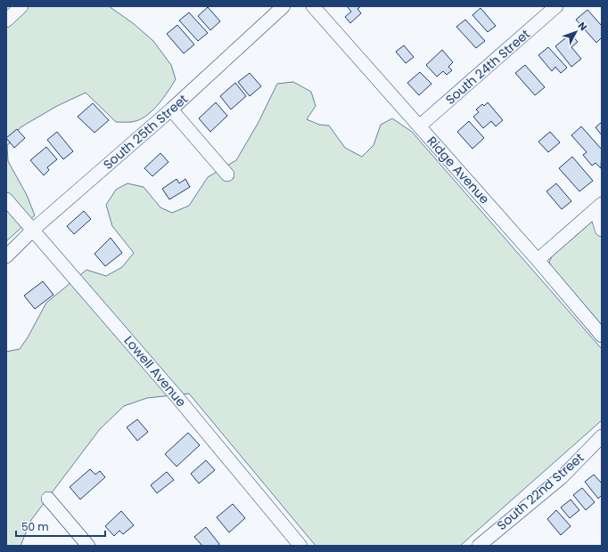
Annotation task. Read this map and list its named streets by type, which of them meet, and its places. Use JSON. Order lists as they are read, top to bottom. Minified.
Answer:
{"streets":{"street":["South 24th Street","South 25th Street","Ridge Avenue","Lowell Avenue","South 22nd Street"]},"crossings":[["South 24th Street","Ridge Avenue"],["South 25th Street","Lowell Avenue"]],"scale_bar":"50 m","north":"top right"}
